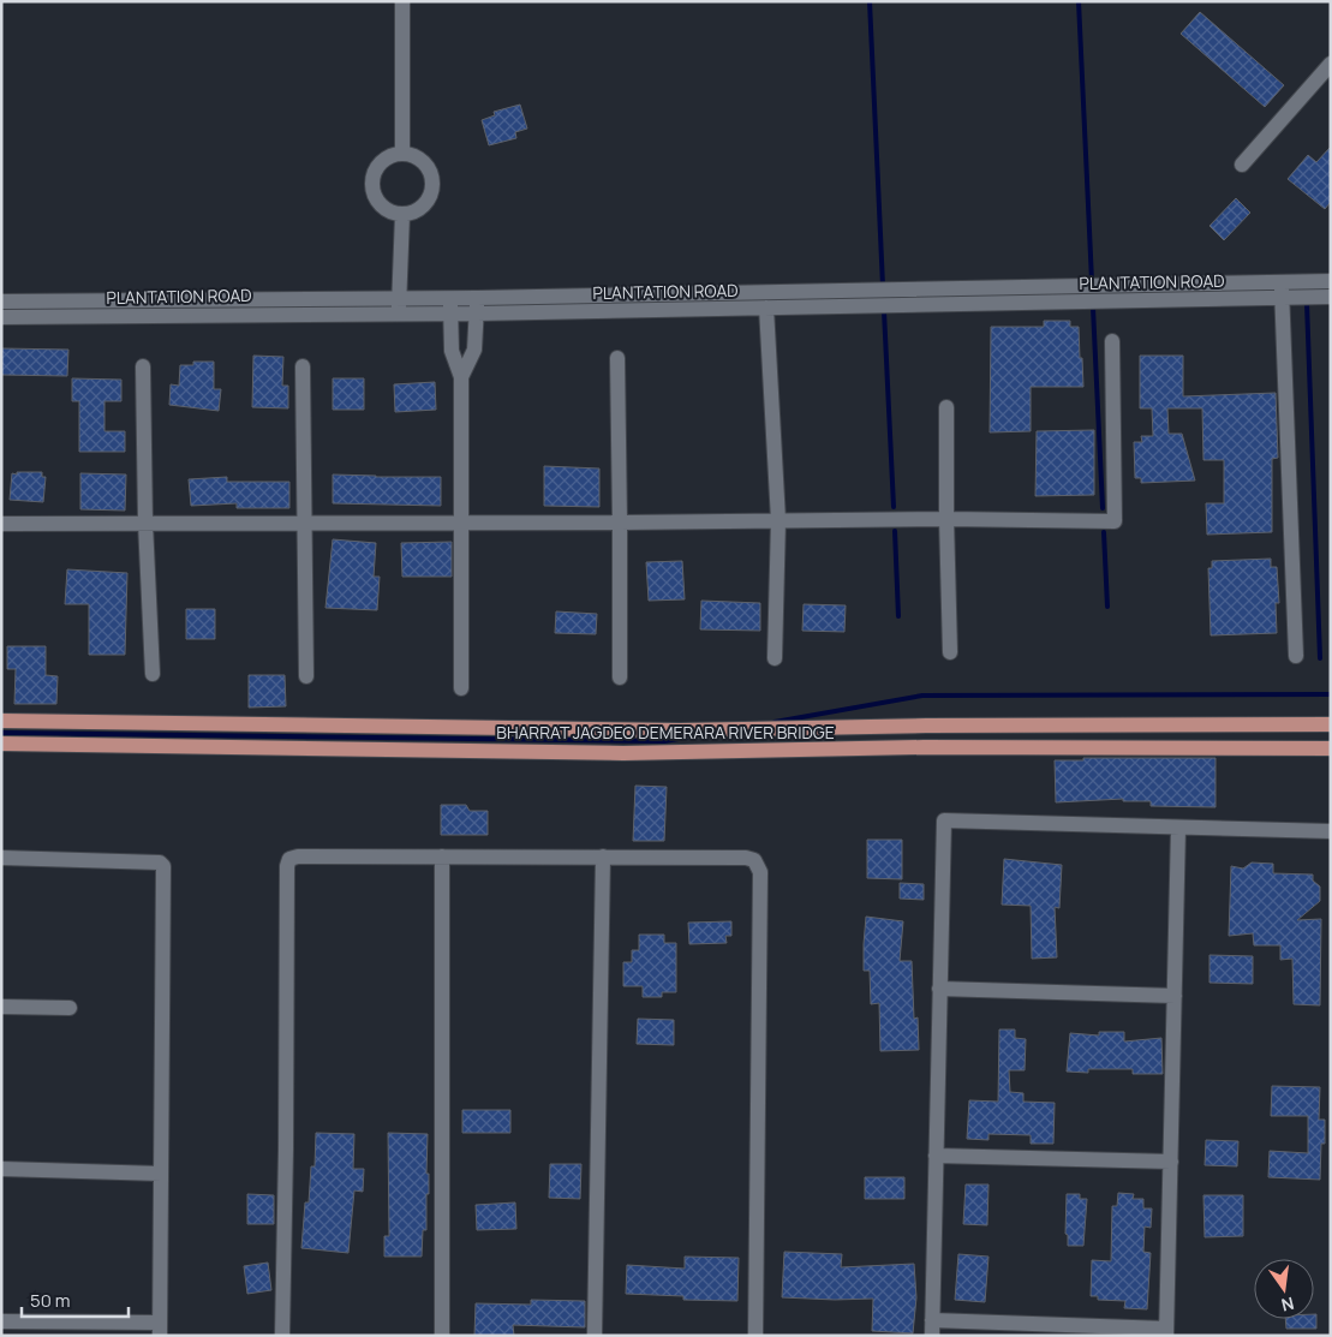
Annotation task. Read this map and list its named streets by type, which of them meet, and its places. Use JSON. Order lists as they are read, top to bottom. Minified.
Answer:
{"streets":{"main road":["BHARRAT JAGDEO DEMERARA RIVER BRIDGE"],"street":["PLANTATION ROAD"]},"scale_bar":"50 m","north":"bottom"}
